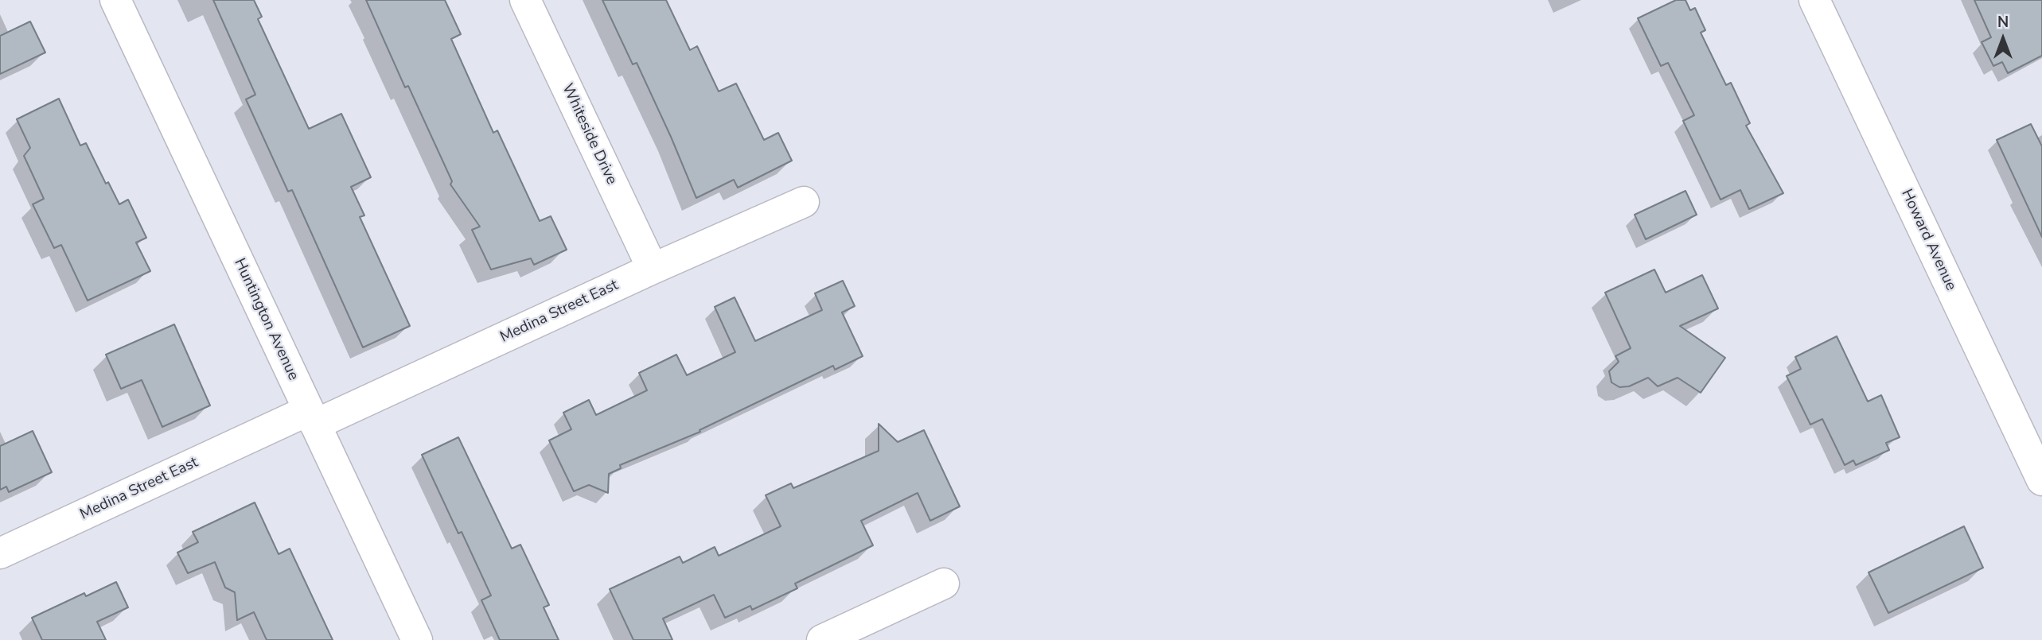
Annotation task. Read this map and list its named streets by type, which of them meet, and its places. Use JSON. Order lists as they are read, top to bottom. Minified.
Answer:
{"streets":{"street":["Whiteside Drive","Howard Avenue","Medina Street East","Huntington Avenue"]},"crossings":[["Whiteside Drive","Medina Street East"],["Medina Street East","Huntington Avenue"]],"north":"top"}
